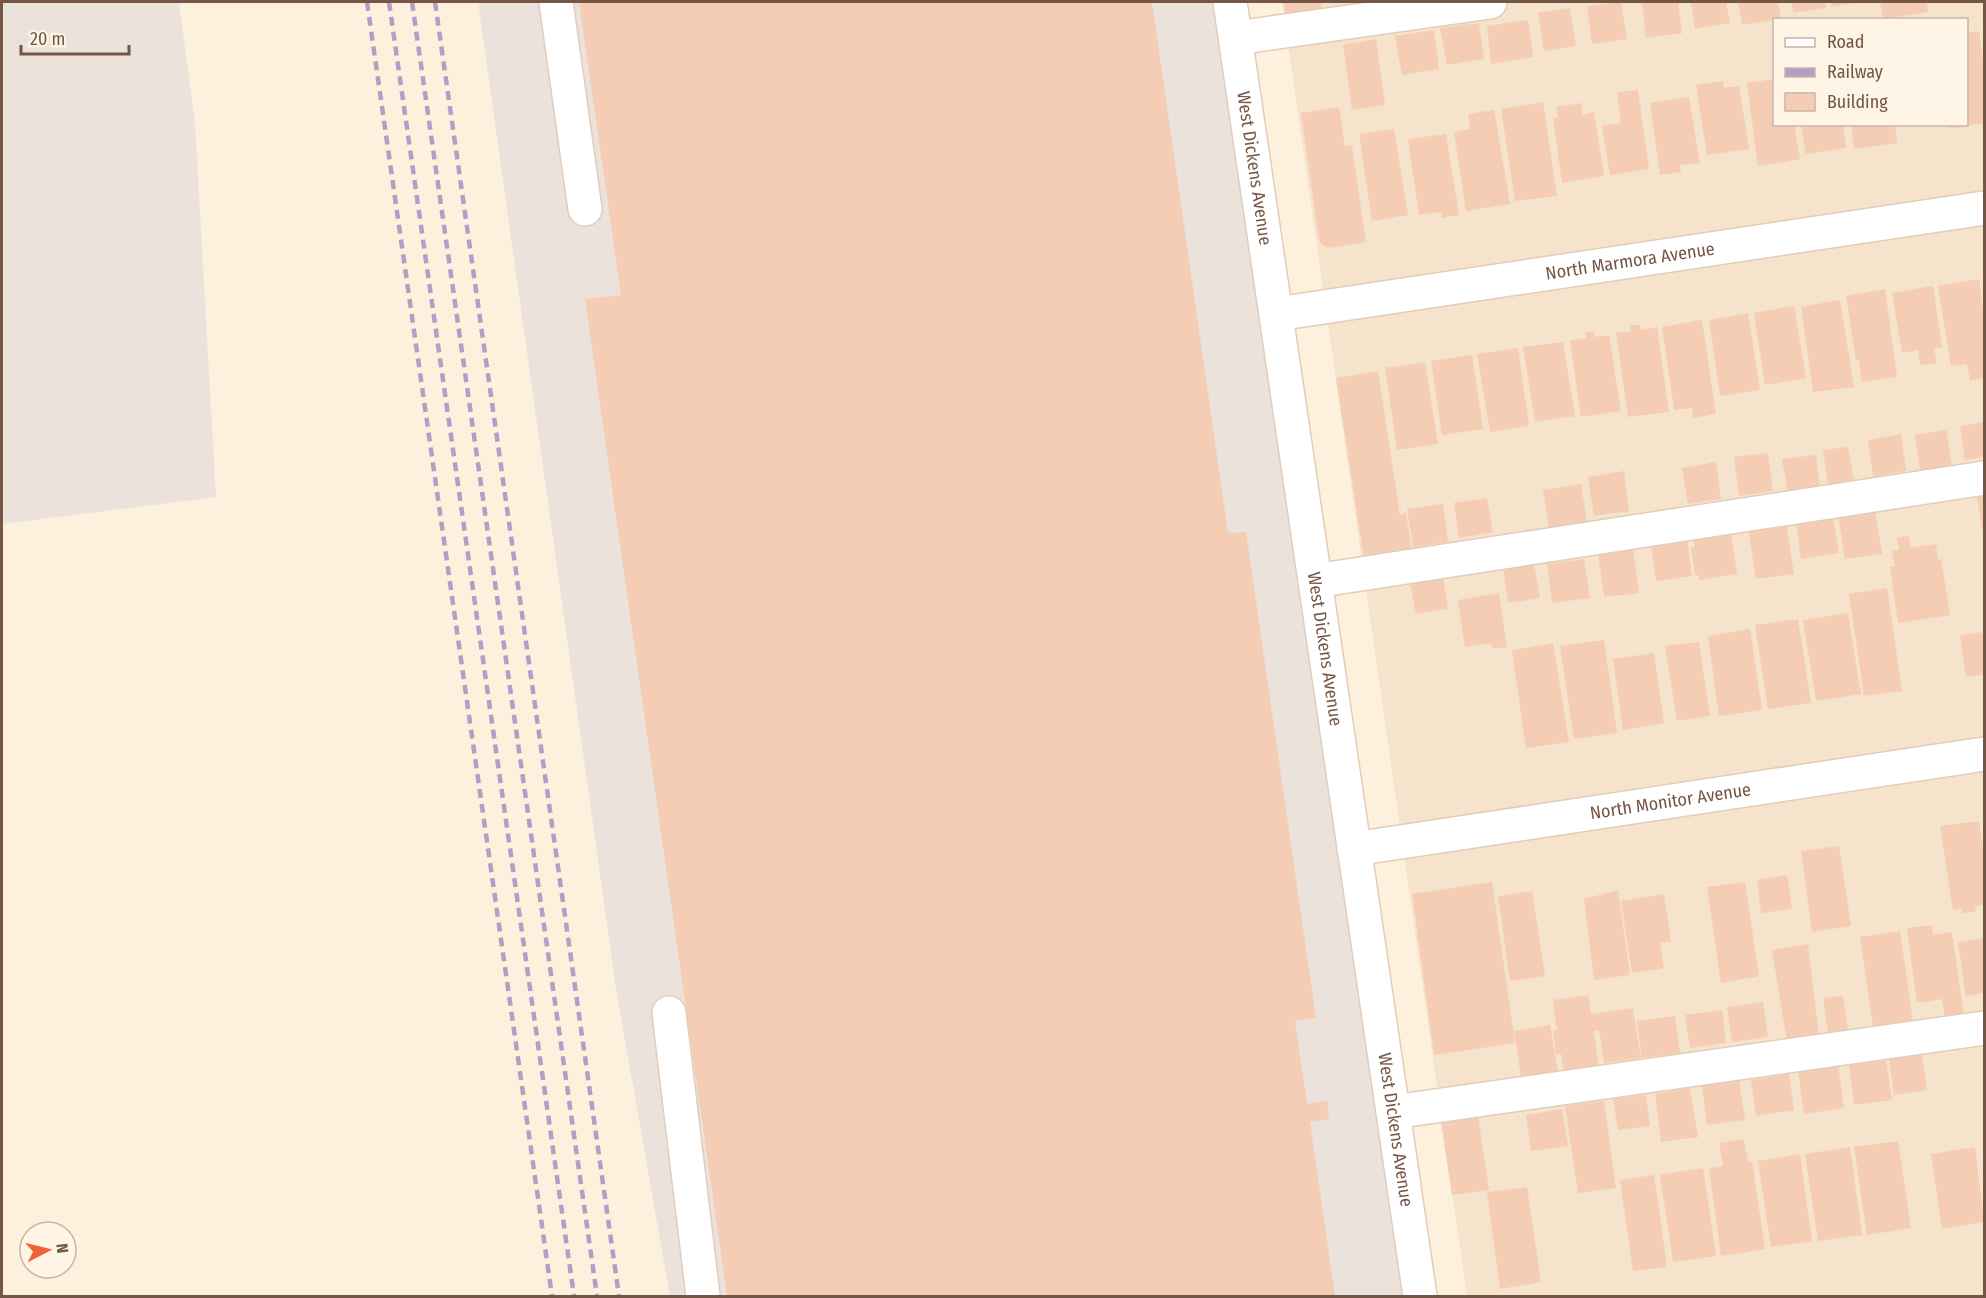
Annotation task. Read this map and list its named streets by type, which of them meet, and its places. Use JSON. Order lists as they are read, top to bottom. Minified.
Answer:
{"streets":{"street":["West Dickens Avenue","North Marmora Avenue","North Monitor Avenue"]},"crossings":[["West Dickens Avenue","North Marmora Avenue"],["West Dickens Avenue","North Monitor Avenue"]],"legend":["Road","Railway","Building"],"scale_bar":"20 m","north":"right"}
